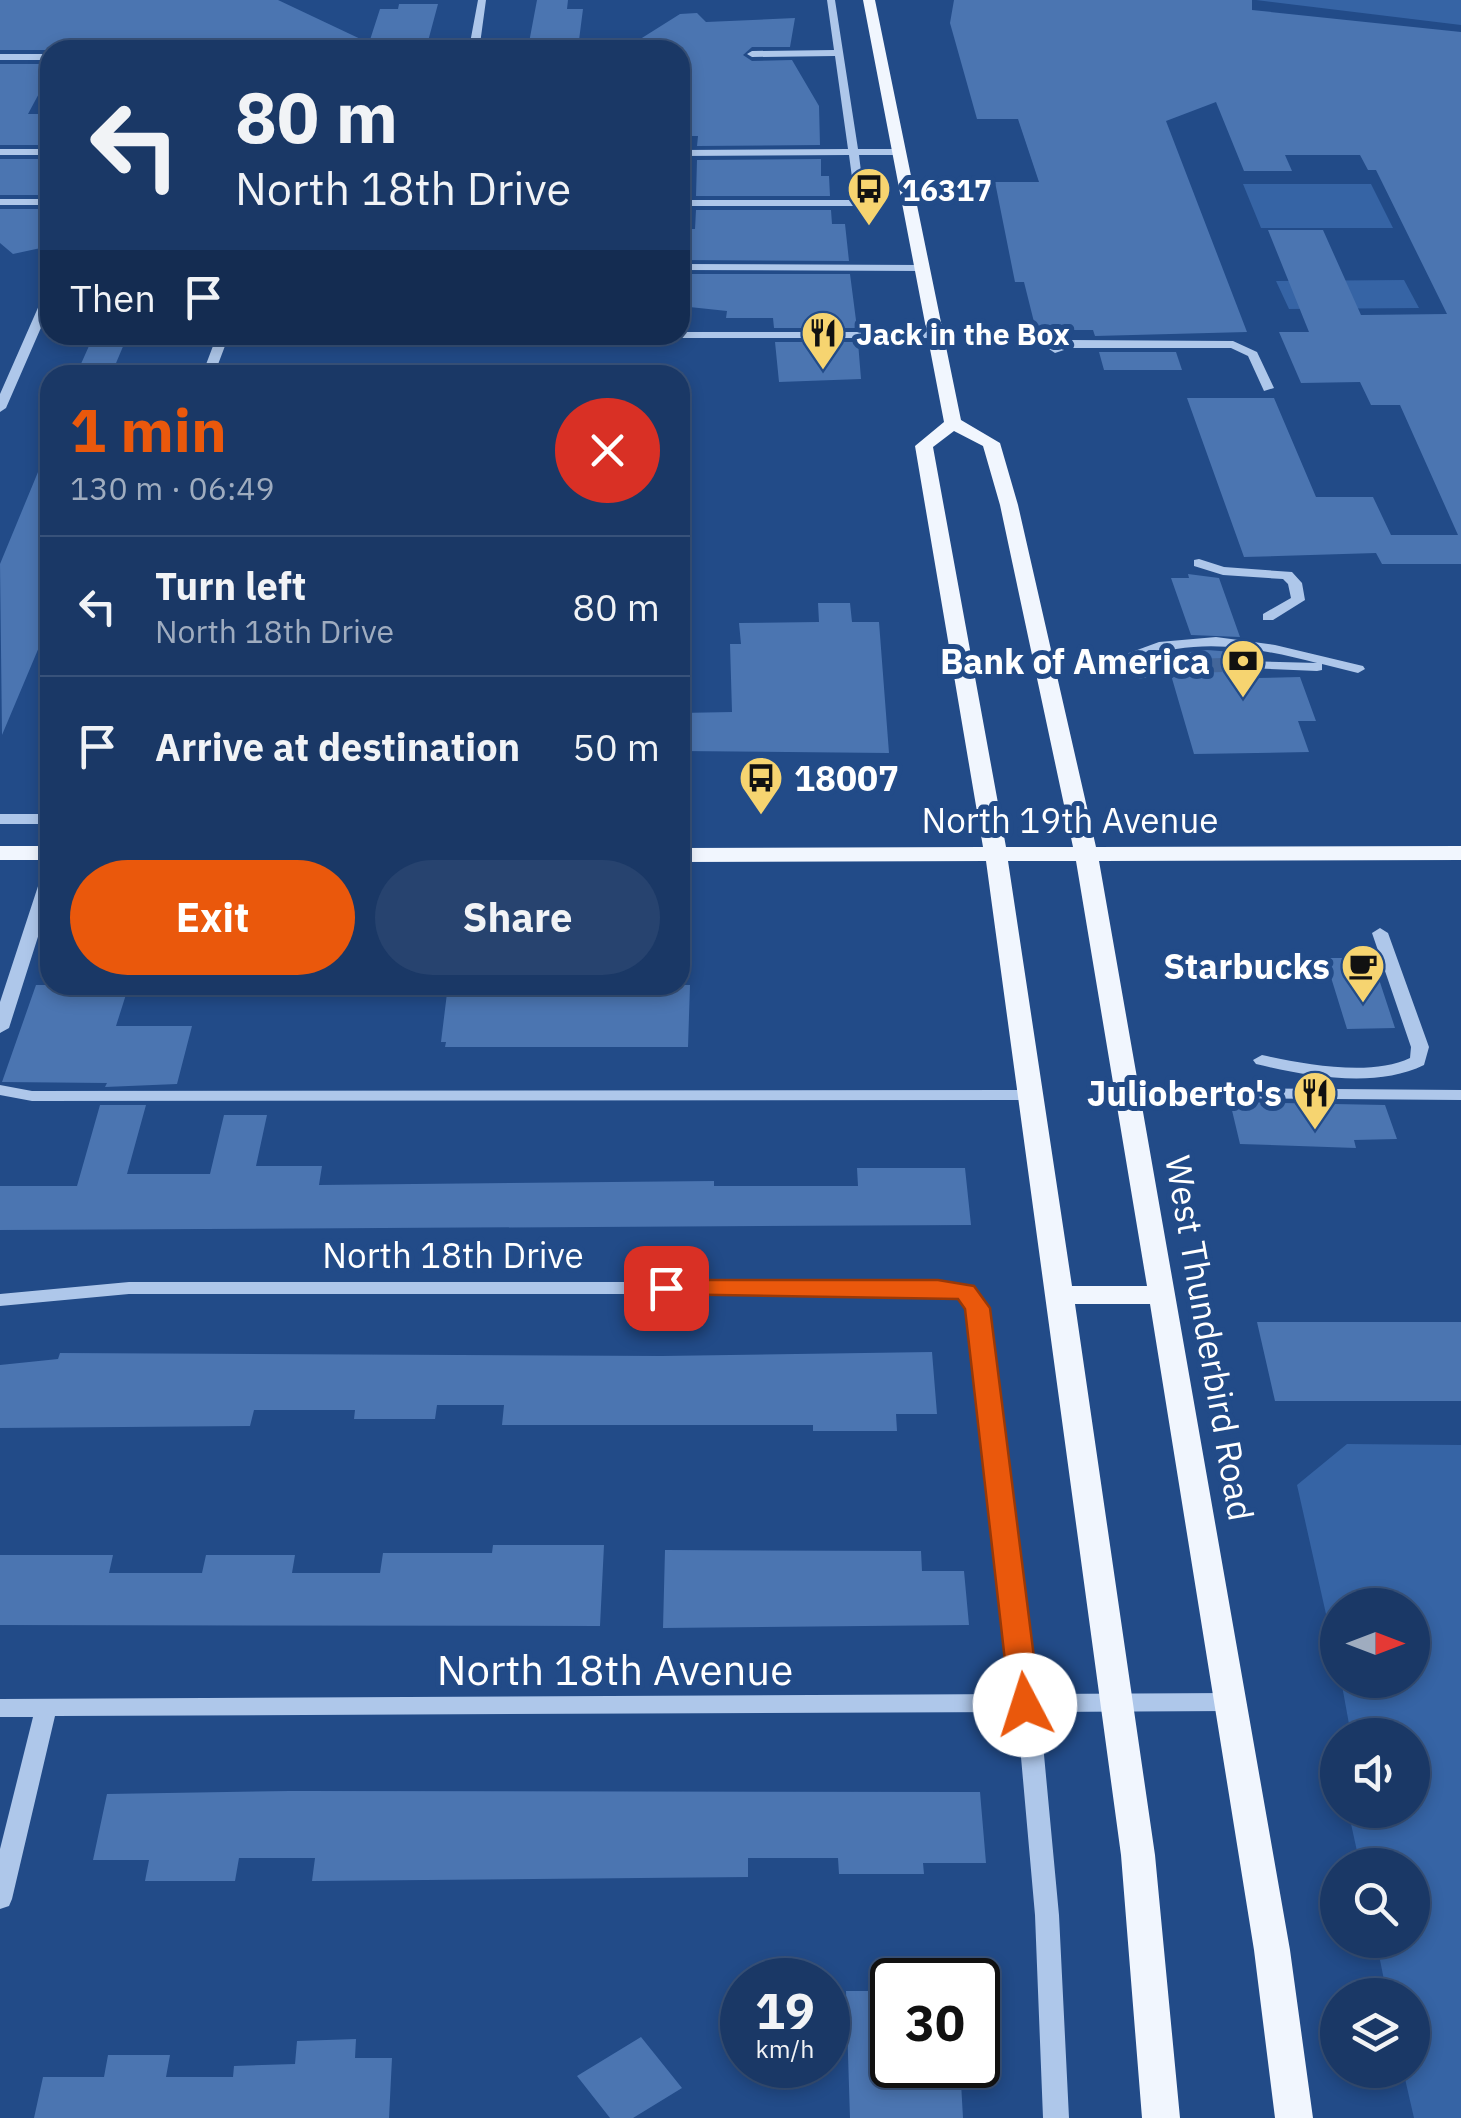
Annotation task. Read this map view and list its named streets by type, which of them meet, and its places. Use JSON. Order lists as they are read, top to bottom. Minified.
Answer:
{"streets":{"main road":["North 19th Avenue","West Thunderbird Road"],"street":["North 18th Drive","North 18th Avenue"]},"crossings":[["North 19th Avenue","West Thunderbird Road"],["North 18th Drive","North 18th Avenue"],["West Thunderbird Road","North 18th Avenue"]],"places":{"bus stop":["16317","18007"],"restaurant":["Jack in the Box","Julioberto's"],"bank":["Bank of America"],"cafe":["Starbucks"]},"north":"right","page":{"turn":["80 m","North 18th Drive"],"then":"Then","heading":["1 min","130 m · 06:49"],"list":[{"name":"Turn left","note":"North 18th Drive","value":"80 m"},{"name":"Arrive at destination","value":"50 m"}],"buttons":["Exit","Share"],"speed":"19 km/h","limit":"30"}}
